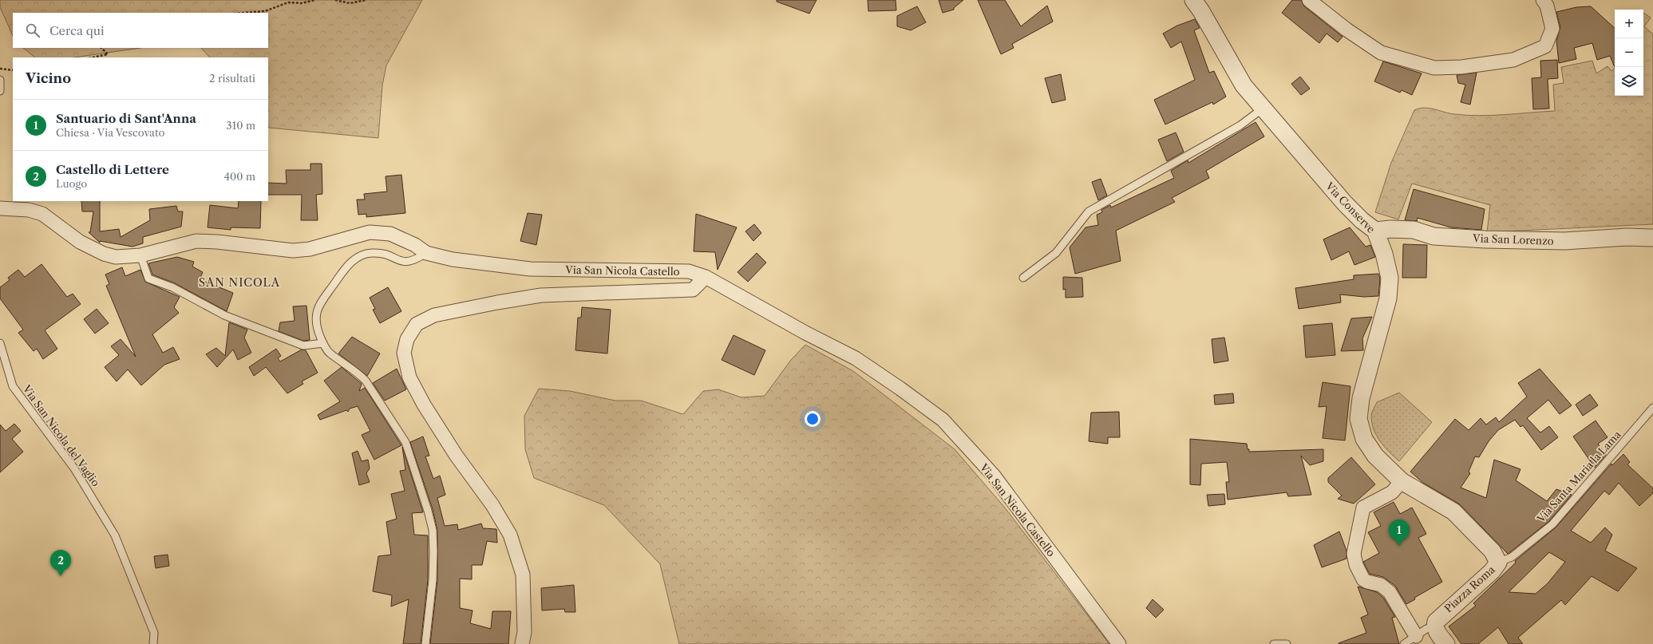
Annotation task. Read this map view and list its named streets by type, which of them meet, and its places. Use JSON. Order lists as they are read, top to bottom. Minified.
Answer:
{"streets":{"street":["Via Conserve","Via San Lorenzo","Via San Nicola Castello","Piazza Roma"],"lane":["Via San Nicola del Vaglio","Via Santa Maria la Lama"]},"crossings":[["Via Conserve","Via San Lorenzo"],["Via Conserve","Piazza Roma"],["Via Santa Maria la Lama","Piazza Roma"]],"districts":["SAN NICOLA"],"page":{"map_buttons":["+","−"],"search":"Cerca qui","heading":["Vicino","2 risultati"],"list":[{"mark":"1","name":"Santuario di Sant'Anna","note":"Chiesa · Via Vescovato","value":"310 m"},{"mark":"2","name":"Castello di Lettere","note":"Luogo","value":"400 m"}],"pins":["1","2"]}}
